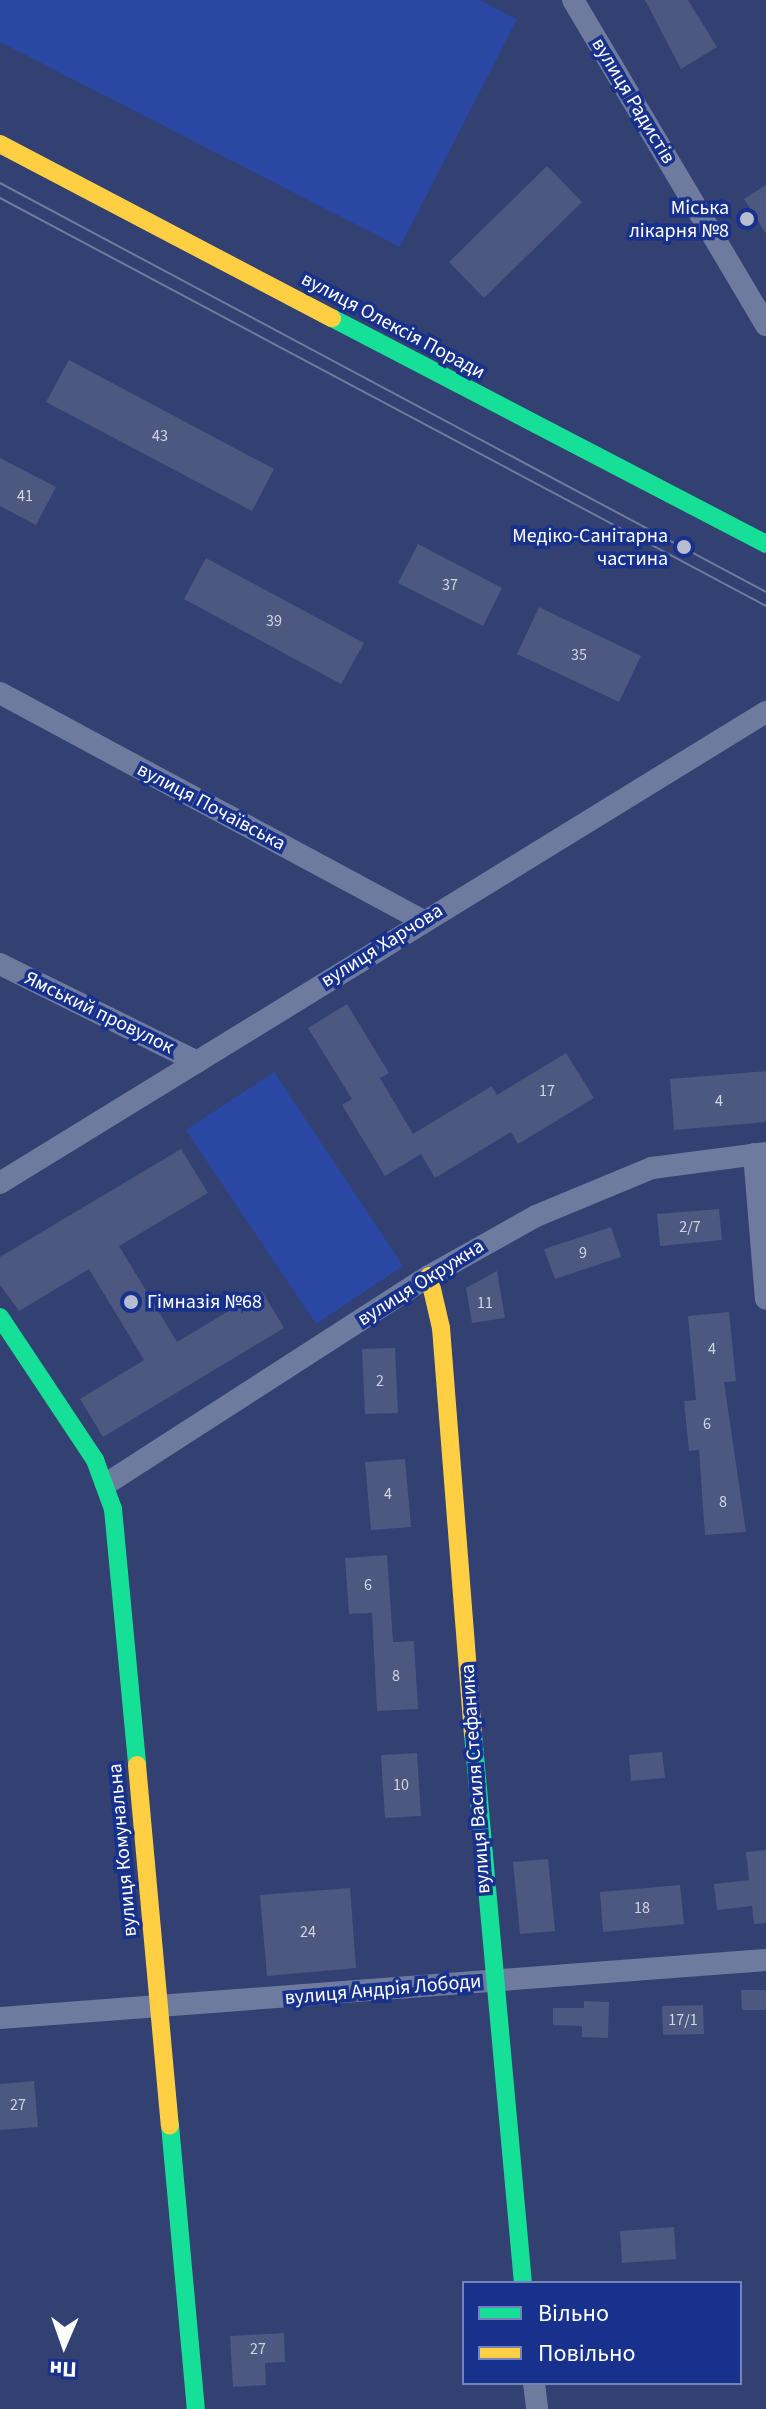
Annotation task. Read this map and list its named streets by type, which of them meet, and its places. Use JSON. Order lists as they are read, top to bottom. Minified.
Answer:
{"streets":{"street":["вулиця Радистів","вулиця Олексія Поради","вулиця Почаївська","вулиця Харчова","Ямський провулок","вулиця Окружна","вулиця Василя Стефаника","вулиця Комунальна","вулиця Андрія Лободи"]},"crossings":[["вулиця Почаївська","вулиця Харчова"],["вулиця Харчова","Ямський провулок"],["вулиця Окружна","вулиця Василя Стефаника"],["вулиця Окружна","вулиця Комунальна"],["вулиця Василя Стефаника","вулиця Андрія Лободи"],["вулиця Комунальна","вулиця Андрія Лободи"]],"places":["Міська лікарня №8","Медіко-Санітарна частина","Гімназія №68"],"house_numbers":["43","41","37","39","35","17","4","2/7","9","11","4","2","6","4","8","6","8","10","18","24","17/1","27","27"],"legend":["Вільно","Повільно"],"north":"bottom"}
